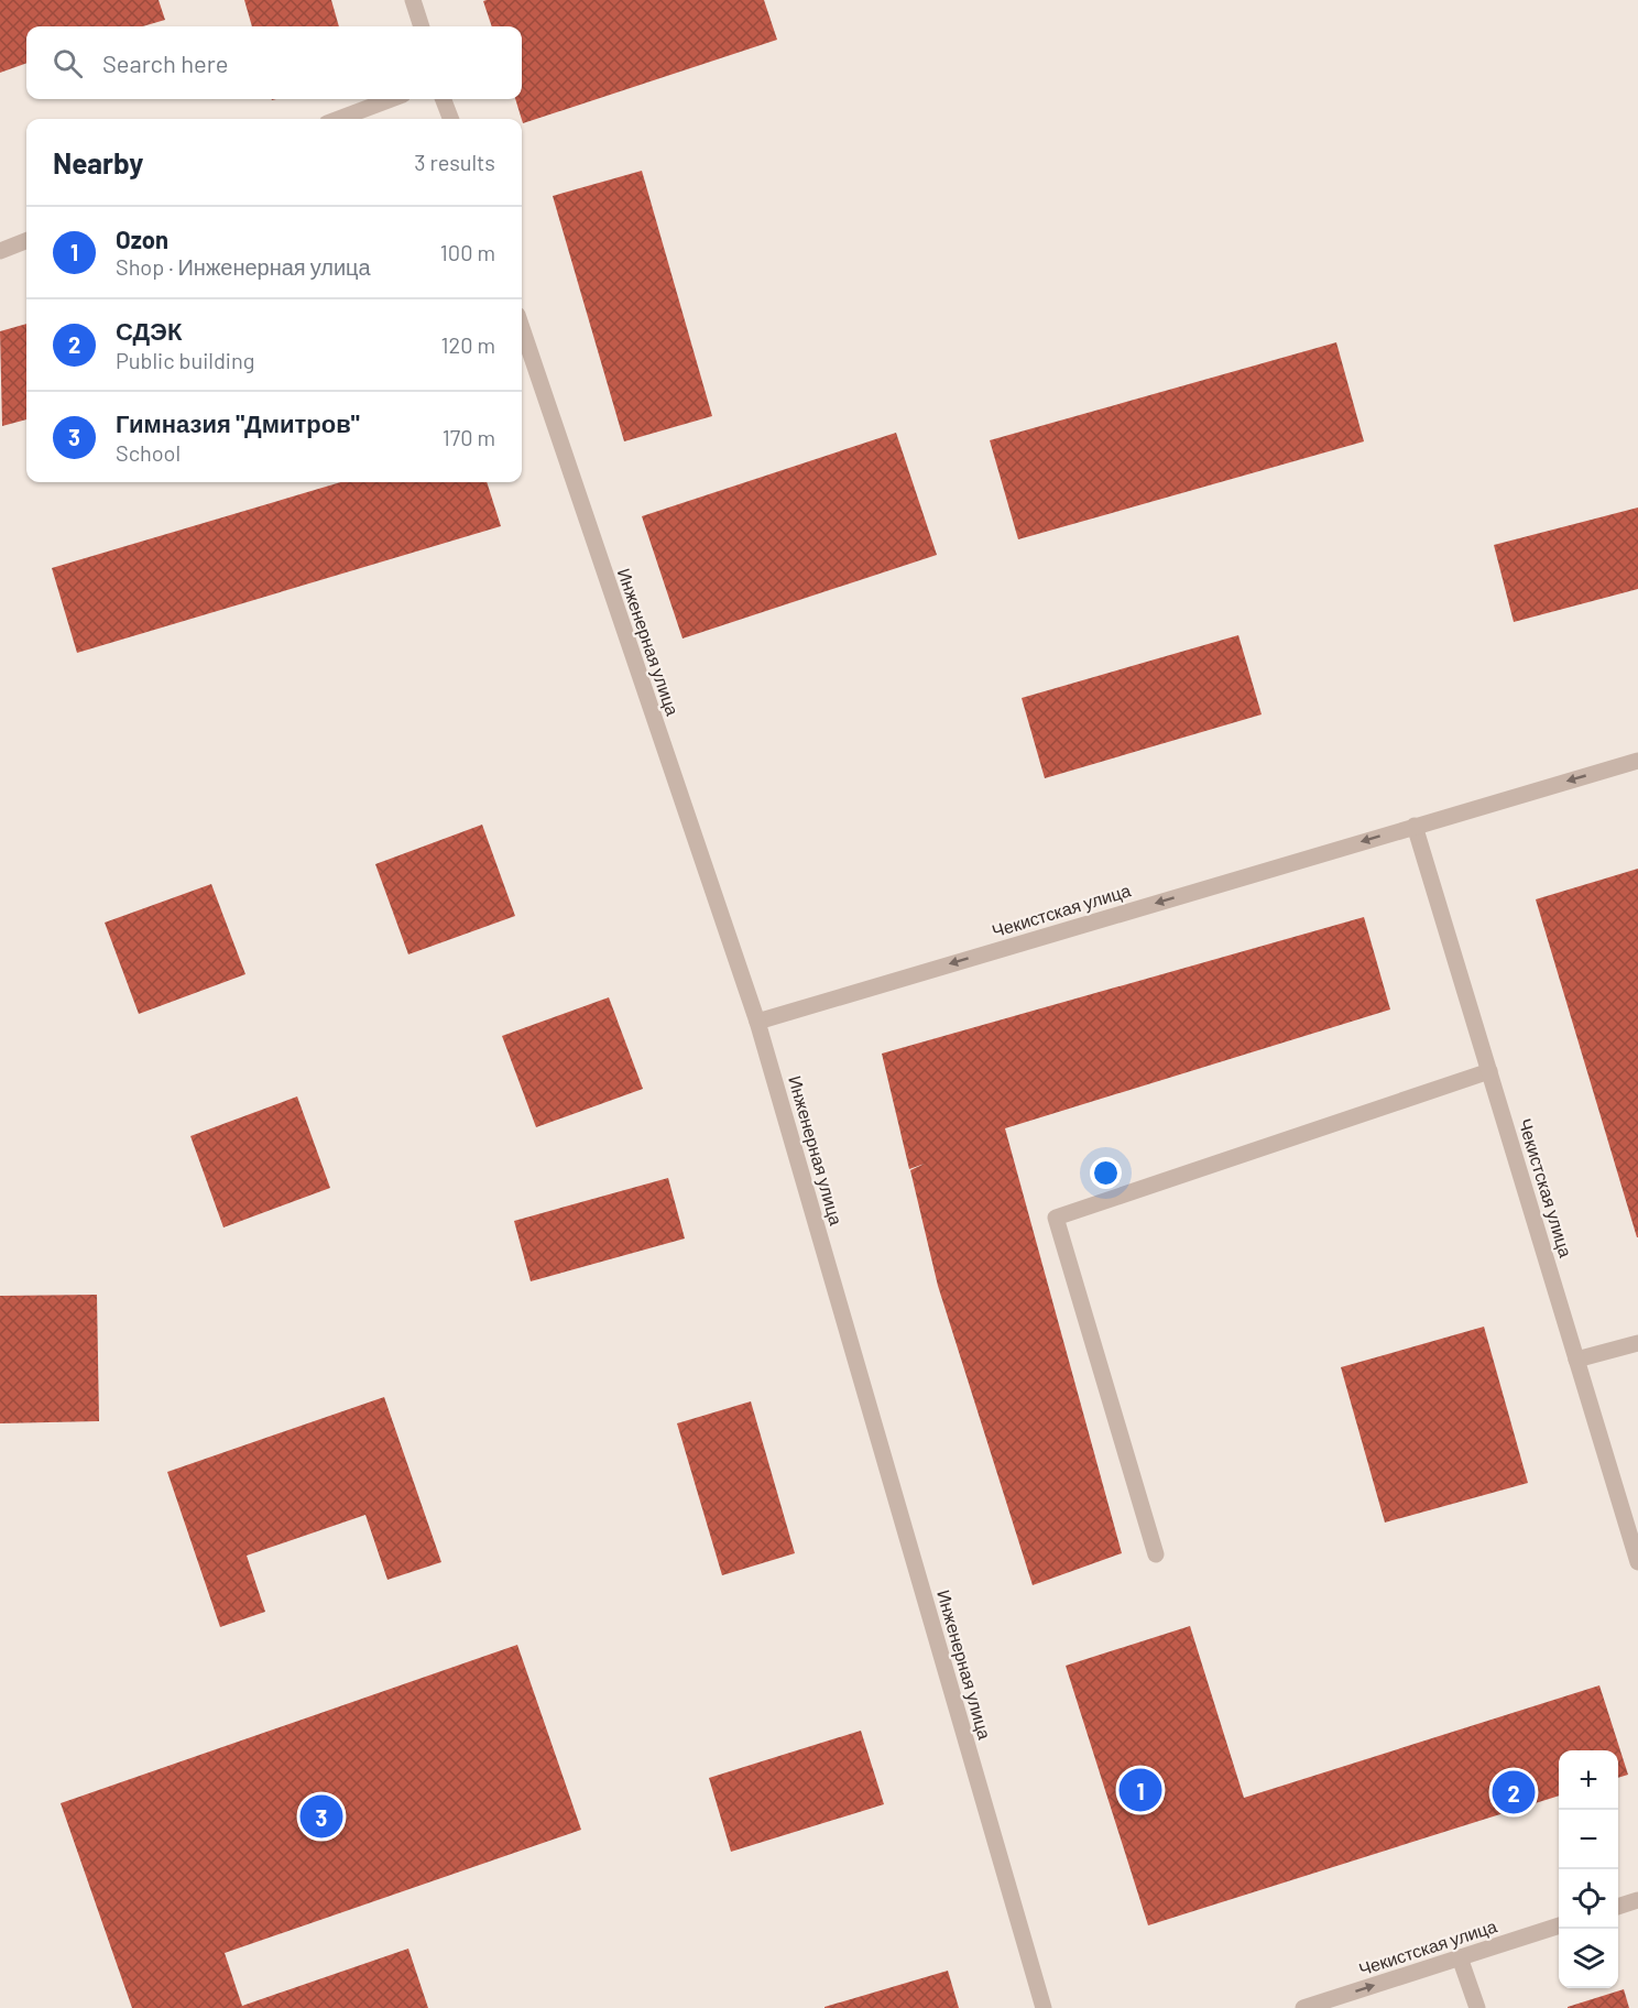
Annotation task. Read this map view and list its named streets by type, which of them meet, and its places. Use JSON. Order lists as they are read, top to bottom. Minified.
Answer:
{"streets":{"street":["Инженерная улица","Чекистская улица"]},"crossings":[["Инженерная улица","Чекистская улица"]],"page":{"search":"Search here","heading":["Nearby","3 results"],"list":[{"mark":"1","name":"Ozon","note":"Shop · Инженерная улица","value":"100 m"},{"mark":"2","name":"СДЭК","note":"Public building","value":"120 m"},{"mark":"3","name":"Гимназия \"Дмитров\"","note":"School","value":"170 m"}],"map_buttons":["+","−"],"pins":["1","2","3"]}}
